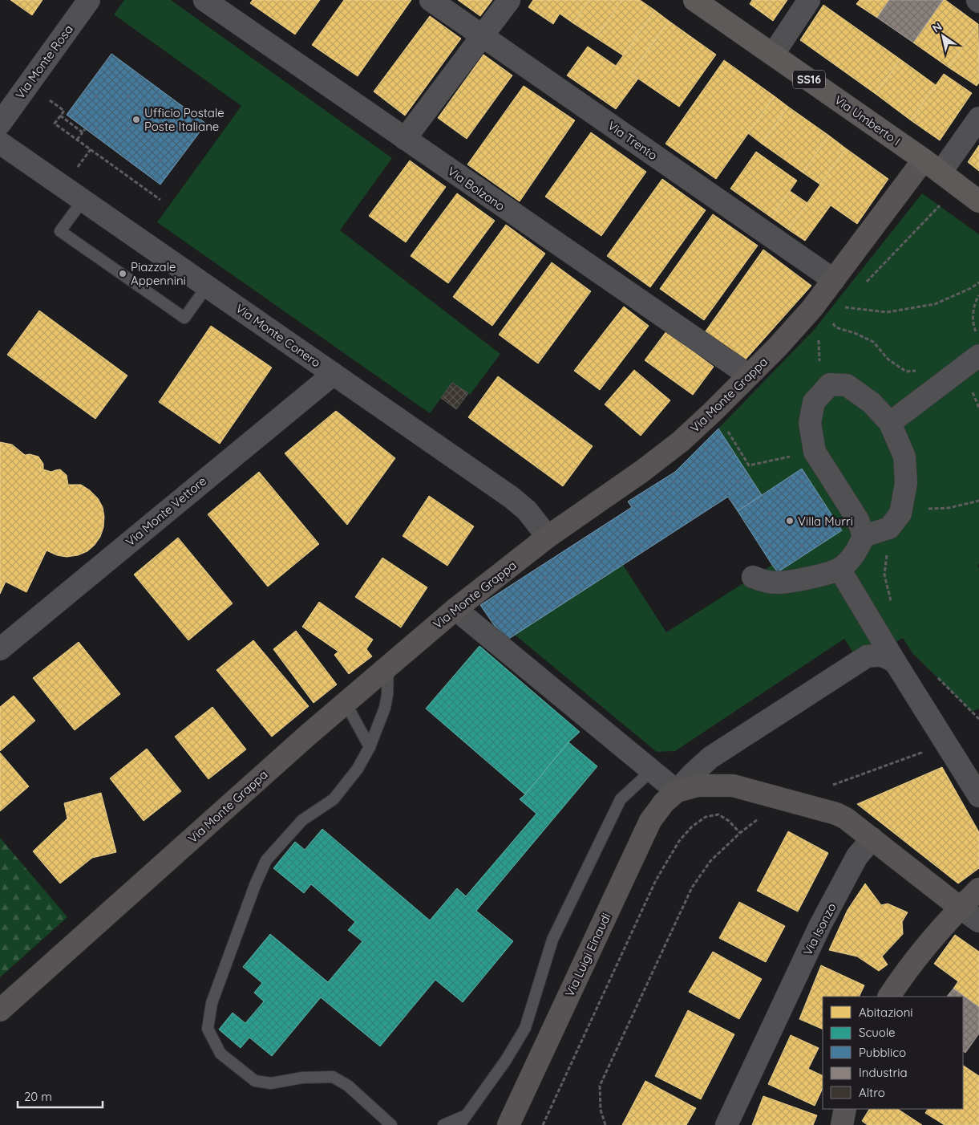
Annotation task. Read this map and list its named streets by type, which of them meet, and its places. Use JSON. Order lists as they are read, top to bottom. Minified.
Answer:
{"streets":{"main road":["SS16","Via Umberto I"],"street":["Via Monte Rosa","Via Trento","Via Bolzano","Via Monte Conero","Via Monte Grappa","Via Monte Vettore","Via Isonzo","Via Luigi Einaudi"]},"crossings":[["Via Umberto I","Via Monte Grappa"],["Via Trento","Via Monte Grappa"],["Via Bolzano","Via Monte Grappa"],["Via Monte Conero","Via Monte Grappa"],["Via Monte Conero","Via Monte Vettore"]],"places":["Ufficio Postale Poste Italiane","Piazzale Appennini","Villa Murri"],"legend":["Abitazioni","Scuole","Pubblico","Industria","Altro"],"scale_bar":"20 m","north":"top left"}
